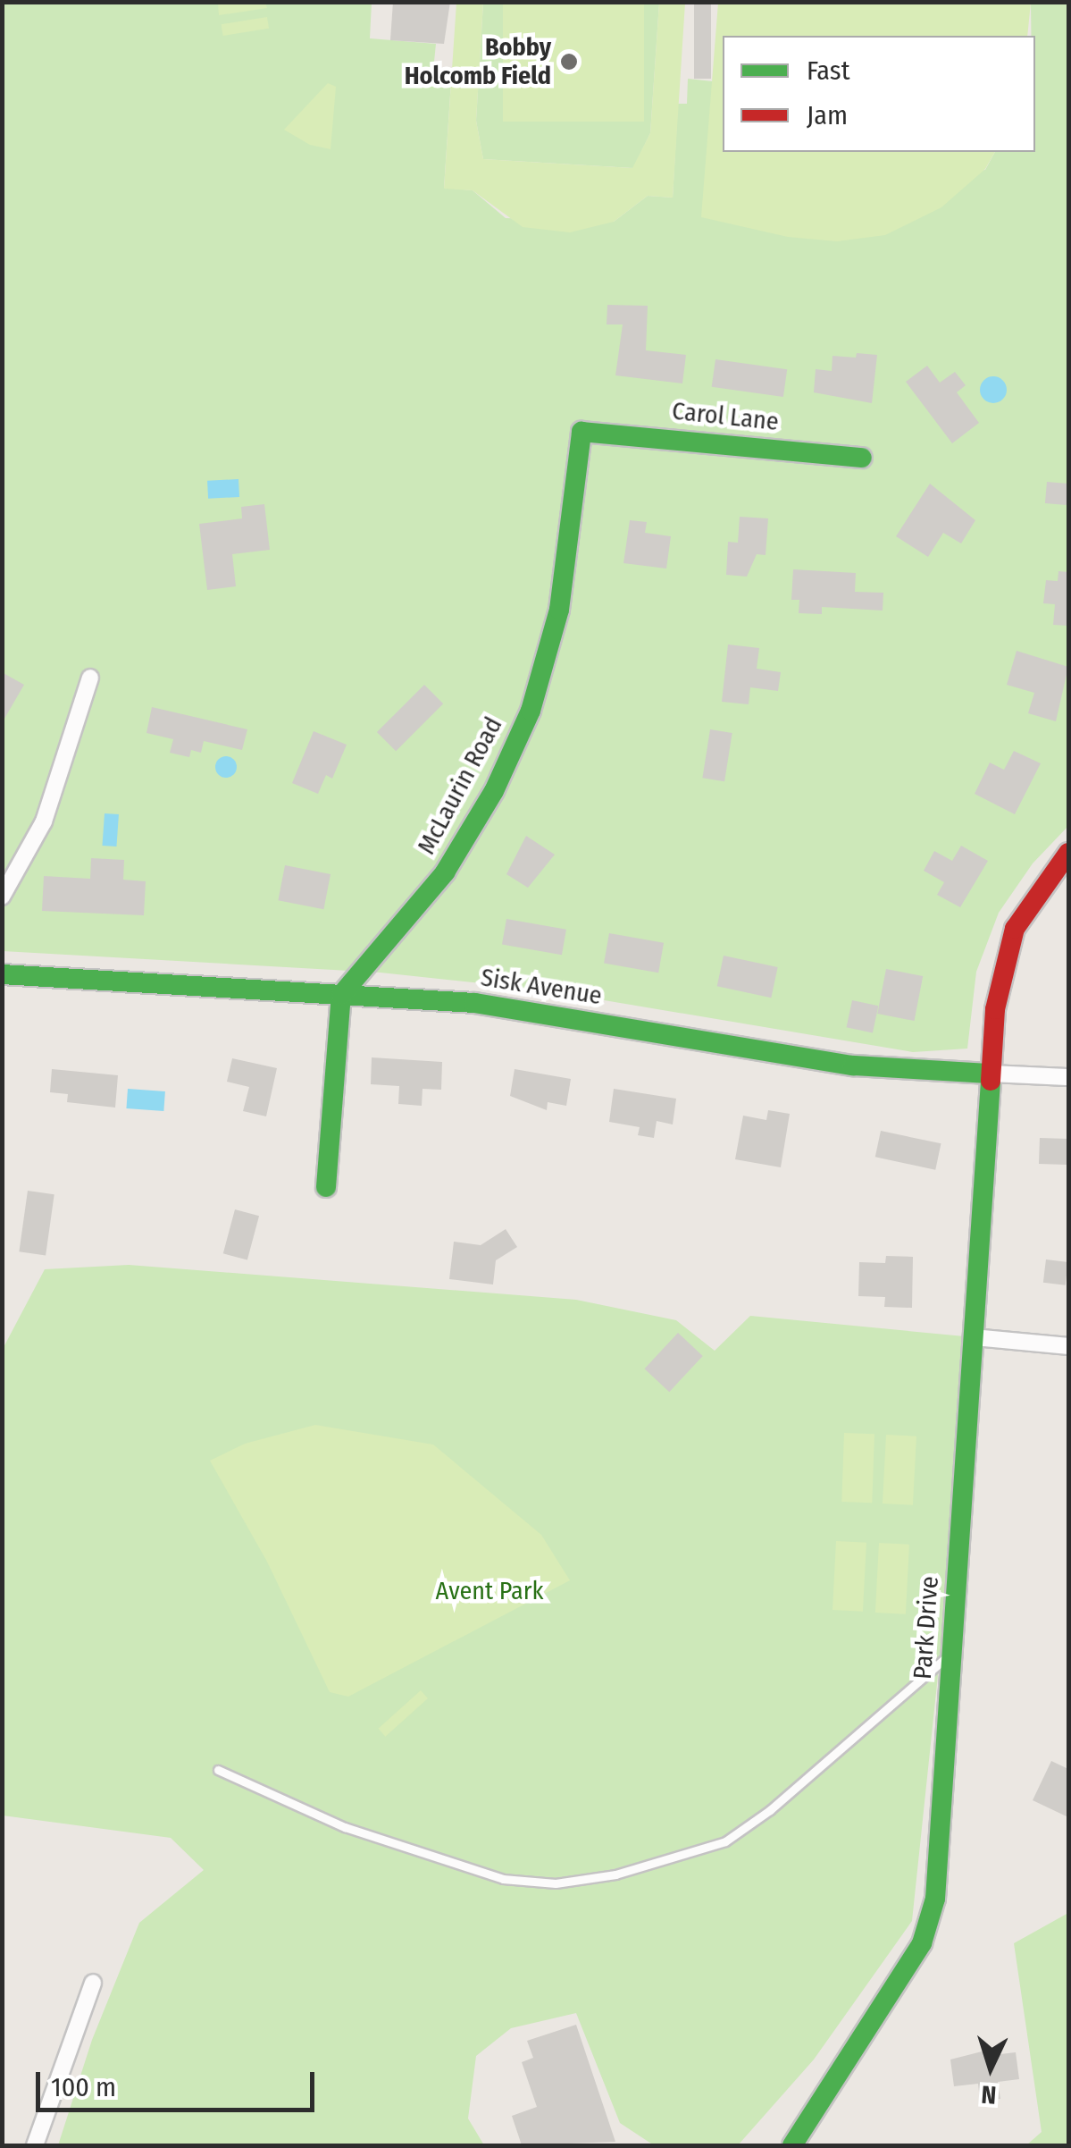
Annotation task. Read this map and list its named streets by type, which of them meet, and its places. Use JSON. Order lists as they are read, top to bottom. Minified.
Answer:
{"streets":{"street":["Carol Lane","McLaurin Road","Sisk Avenue","Park Drive"]},"crossings":[["Carol Lane","McLaurin Road"],["McLaurin Road","Sisk Avenue"],["Sisk Avenue","Park Drive"]],"parks":["Avent Park"],"places":["Bobby Holcomb Field"],"legend":["Fast","Jam"],"scale_bar":"100 m","north":"bottom"}
